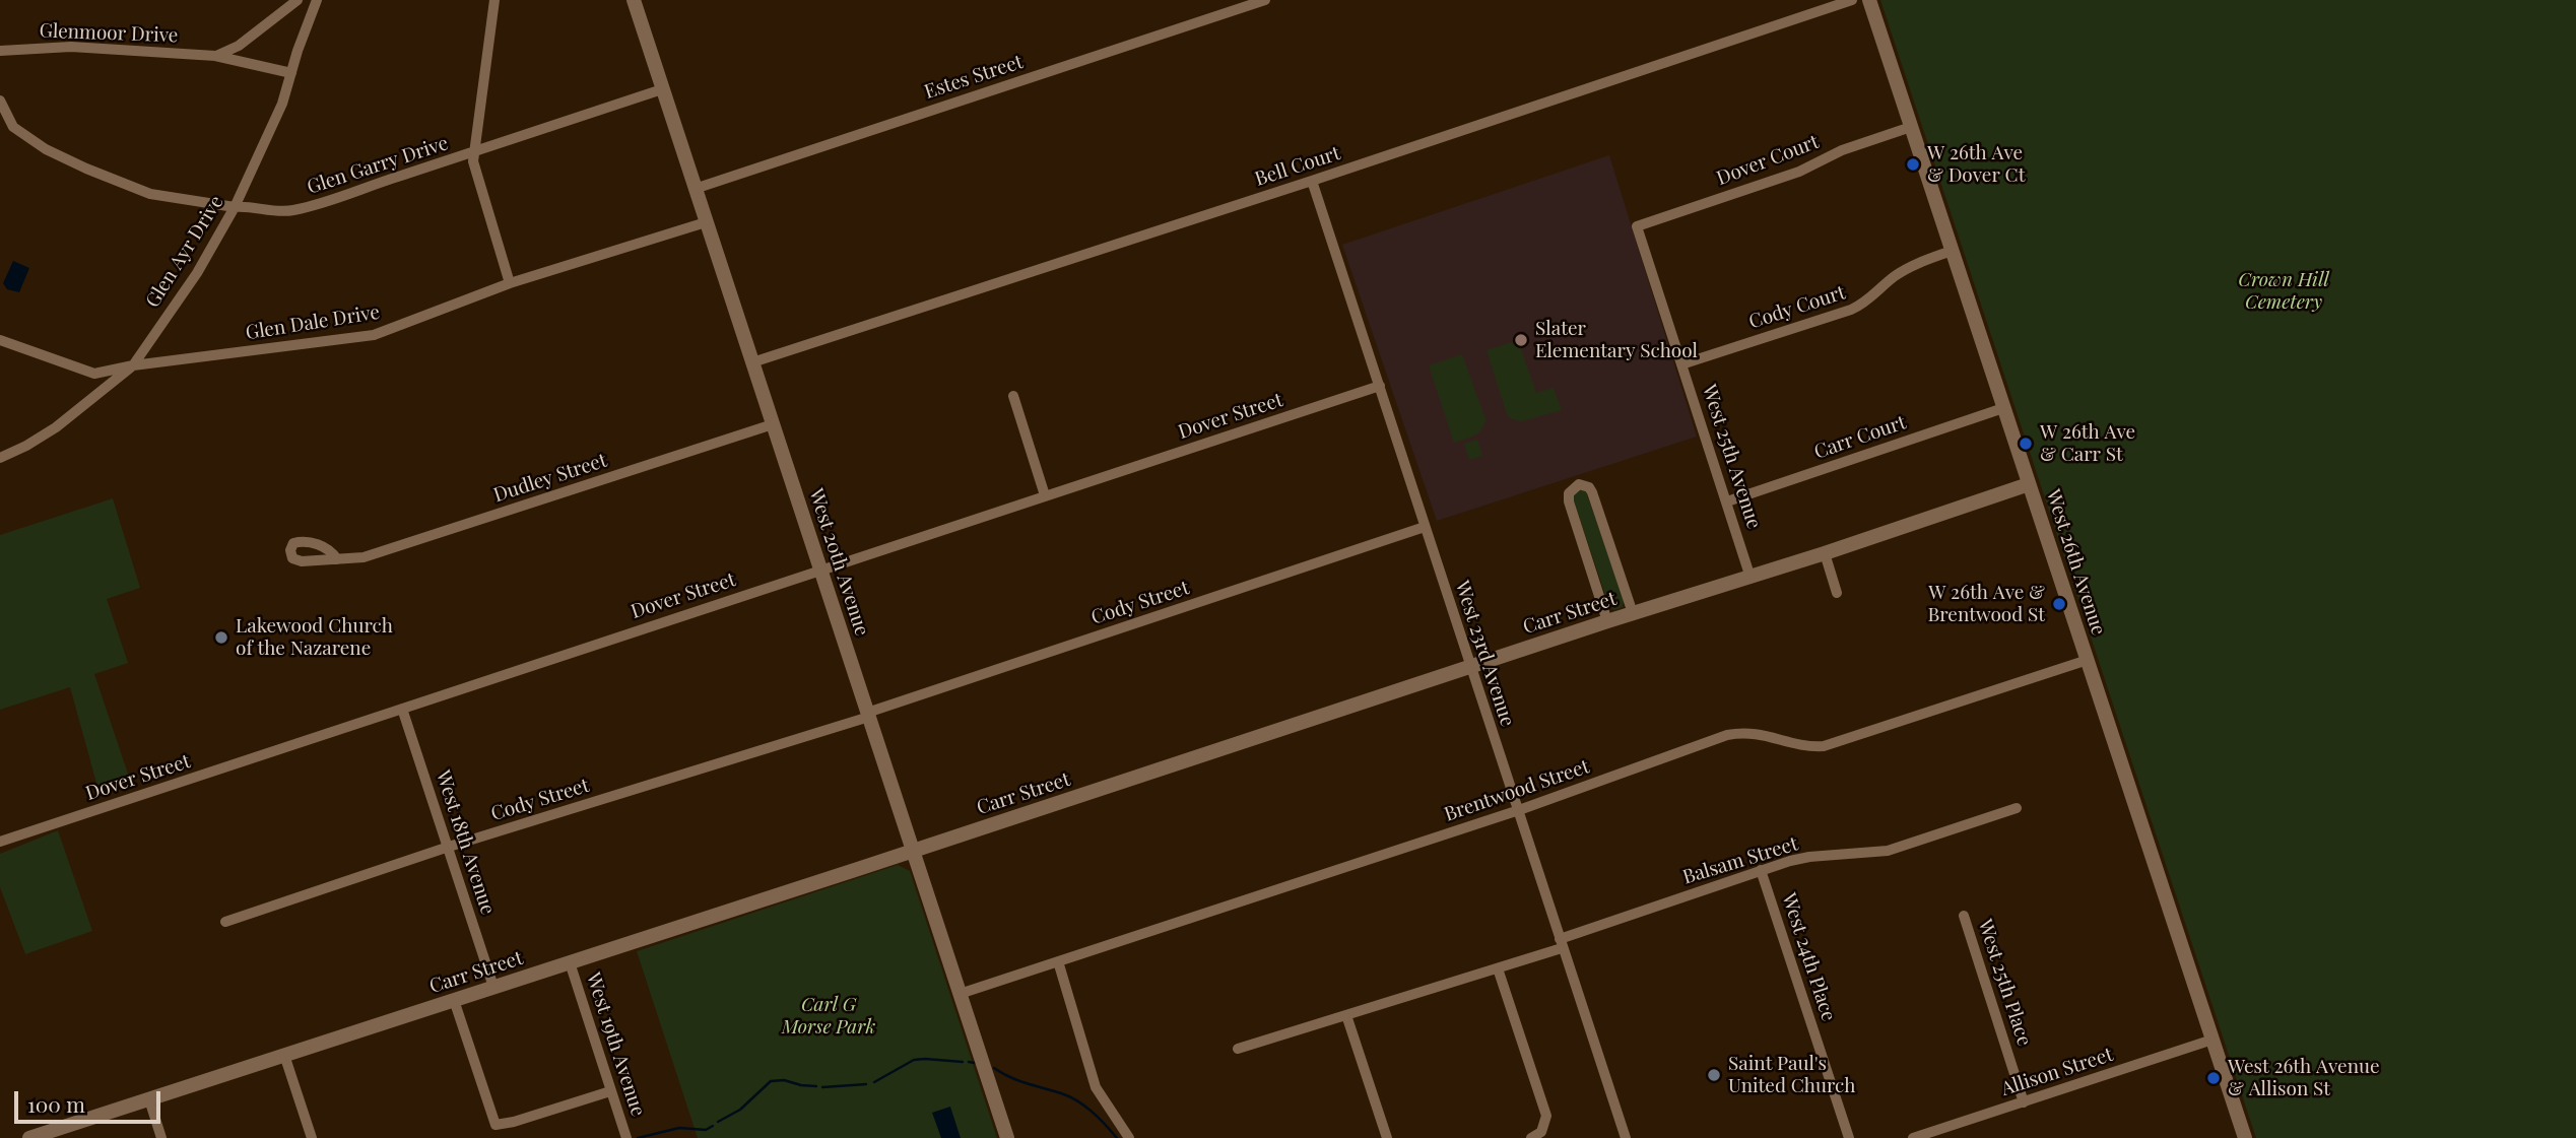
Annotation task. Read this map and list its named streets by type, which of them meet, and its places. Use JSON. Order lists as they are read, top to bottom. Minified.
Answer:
{"streets":{"street":["Glenmoor Drive","Estes Street","Dover Court","Glen Garry Drive","Bell Court","Glen Ayr Drive","Cody Court","Glen Dale Drive","Dover Street","Carr Court","West 25th Avenue","Dudley Street","West 20th Avenue","West 26th Avenue","Cody Street","Carr Street","West 23rd Avenue","Brentwood Street","West 18th Avenue","Balsam Street","West 24th Place","West 25th Place","West 19th Avenue","Allison Street"]},"crossings":[["Glenmoor Drive","Glen Ayr Drive"],["Estes Street","West 20th Avenue"],["Dover Court","West 25th Avenue"],["Dover Court","West 26th Avenue"],["Glen Garry Drive","Glen Ayr Drive"],["Glen Garry Drive","West 20th Avenue"],["Bell Court","West 20th Avenue"],["Bell Court","West 23rd Avenue"],["Glen Ayr Drive","Glen Dale Drive"],["Cody Court","West 25th Avenue"],["Cody Court","West 26th Avenue"],["Glen Dale Drive","West 20th Avenue"],["Dover Street","West 20th Avenue"],["Dover Street","West 23rd Avenue"],["Dover Street","West 18th Avenue"],["Carr Court","West 25th Avenue"],["Carr Court","West 26th Avenue"],["West 25th Avenue","Carr Street"],["Dudley Street","West 20th Avenue"],["West 20th Avenue","Cody Street"],["West 20th Avenue","Carr Street"],["West 20th Avenue","Brentwood Street"],["West 26th Avenue","Carr Street"],["West 26th Avenue","Brentwood Street"],["West 26th Avenue","Allison Street"],["Cody Street","West 23rd Avenue"],["Cody Street","West 18th Avenue"],["Carr Street","West 23rd Avenue"],["Carr Street","West 18th Avenue"],["Carr Street","West 19th Avenue"],["West 23rd Avenue","Brentwood Street"],["West 23rd Avenue","Balsam Street"],["Balsam Street","West 24th Place"],["West 25th Place","Allison Street"]],"parks":["Crown Hill Cemetery","Carl G Morse Park"],"places":["W 26th Ave & Dover Ct","Slater Elementary School","W 26th Ave & Carr St","W 26th Ave & Brentwood St","Lakewood Church of the Nazarene","Saint Paul's United Church","West 26th Avenue & Allison St"],"scale_bar":"100 m"}
